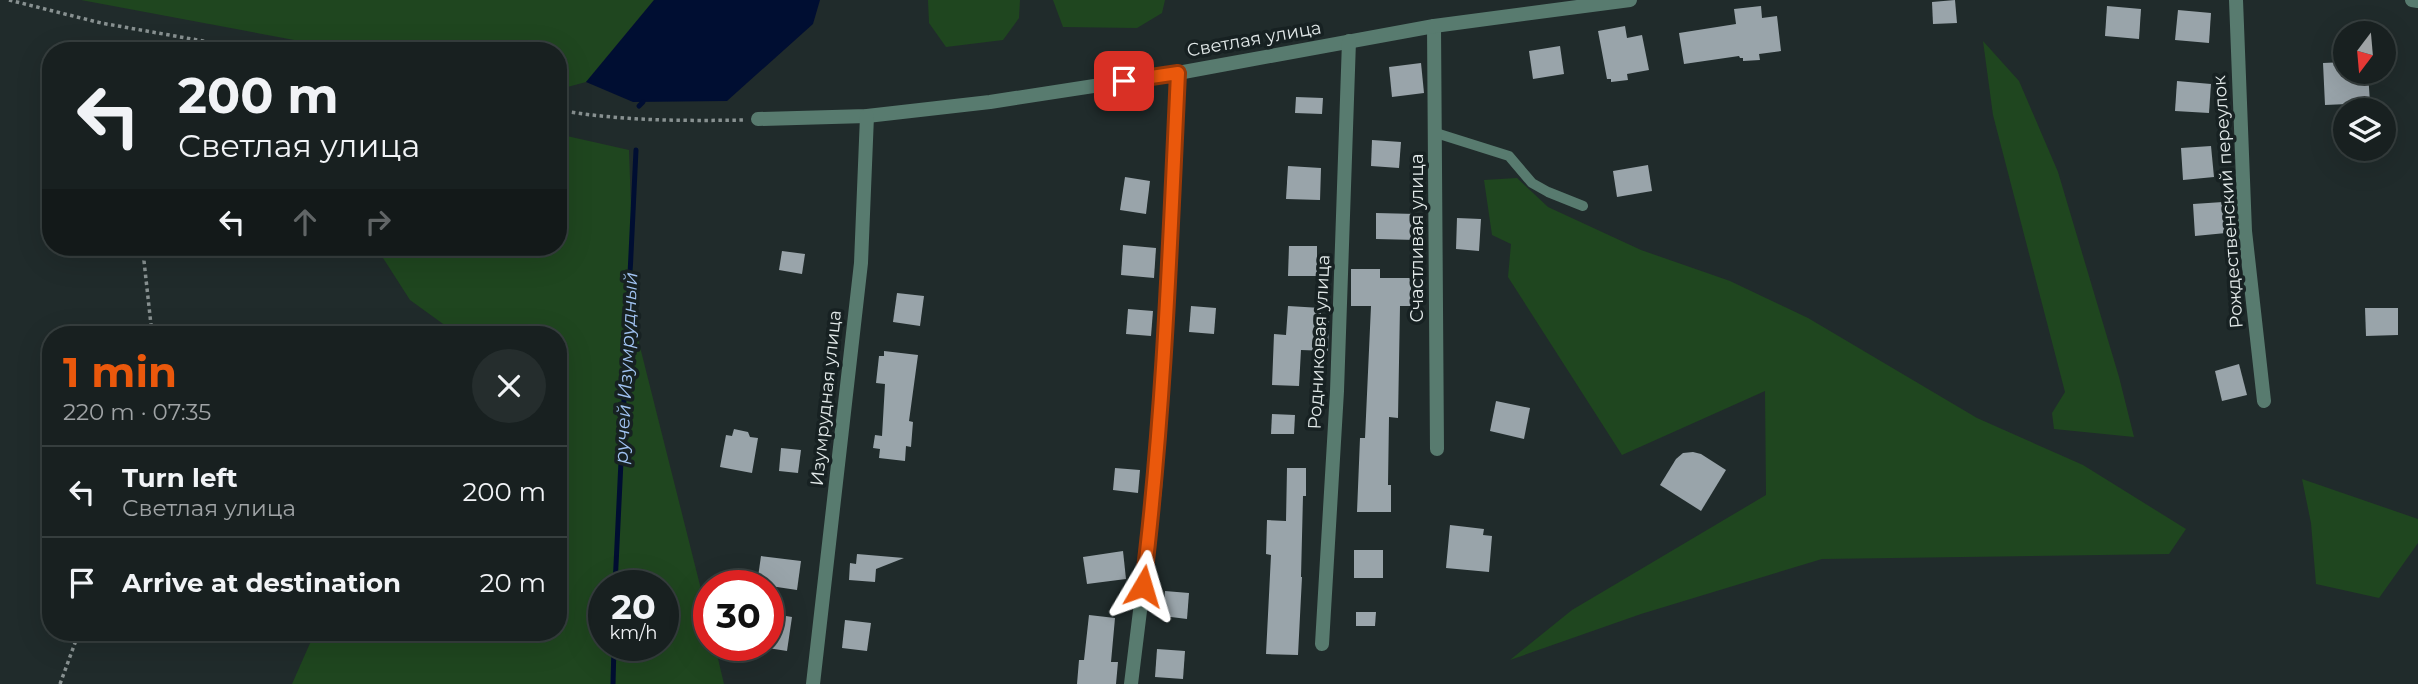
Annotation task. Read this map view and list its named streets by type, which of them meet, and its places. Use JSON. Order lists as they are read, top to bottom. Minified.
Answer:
{"streets":{"street":["Светлая улица","Рождественский переулок","Счастливая улица","Родниковая улица","Изумрудная улица"]},"crossings":[["Светлая улица","Счастливая улица"],["Светлая улица","Родниковая улица"],["Светлая улица","Изумрудная улица"]],"water":["ручей Изумрудный"],"north":"bottom","page":{"turn":["200 m","Светлая улица"],"heading":["1 min","220 m · 07:35"],"list":[{"name":"Turn left","note":"Светлая улица","value":"200 m"},{"name":"Arrive at destination","value":"20 m"}],"speed":"20 km/h","limit":"30"}}
